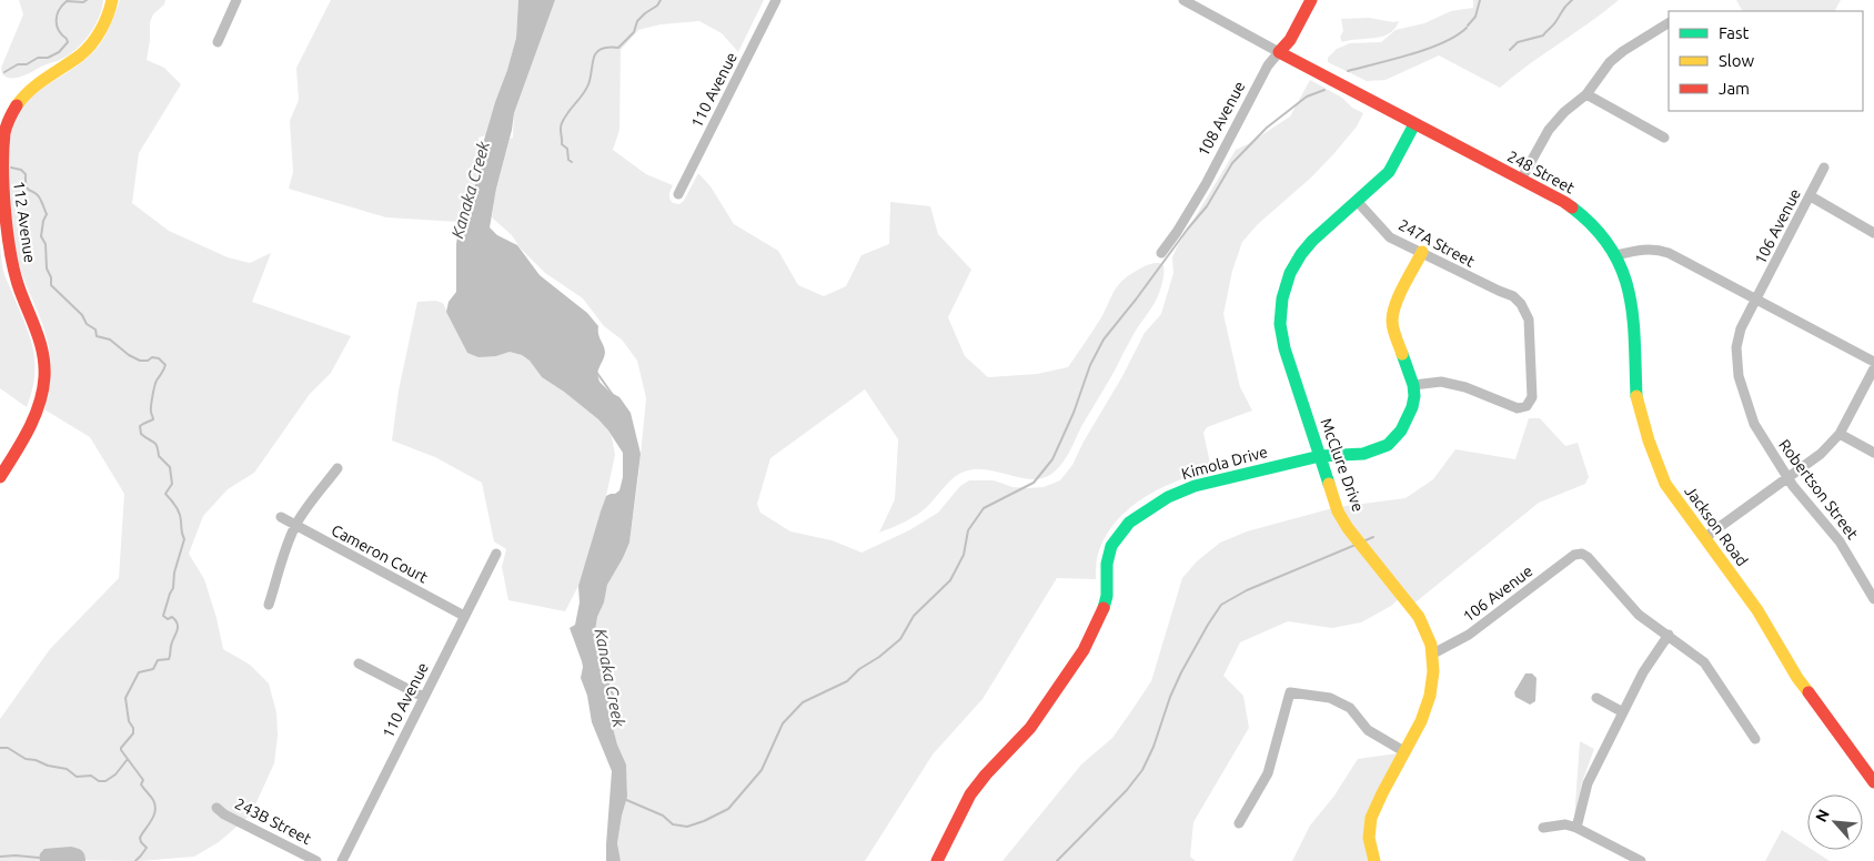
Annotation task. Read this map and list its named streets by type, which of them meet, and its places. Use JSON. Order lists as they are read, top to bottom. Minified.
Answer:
{"streets":{"street":["110 Avenue","108 Avenue","248 Street","112 Avenue","106 Avenue","247A Street","Kimola Drive","McClure Drive","Robertson Street","Jackson Road","Cameron Court","243B Street"]},"crossings":[["110 Avenue","Cameron Court"],["108 Avenue","248 Street"],["248 Street","McClure Drive"],["248 Street","Jackson Road"],["106 Avenue","McClure Drive"],["106 Avenue","Robertson Street"],["247A Street","Kimola Drive"],["247A Street","McClure Drive"],["Kimola Drive","McClure Drive"]],"water":["Kanaka Creek"],"legend":["Fast","Slow","Jam"],"north":"top left"}
